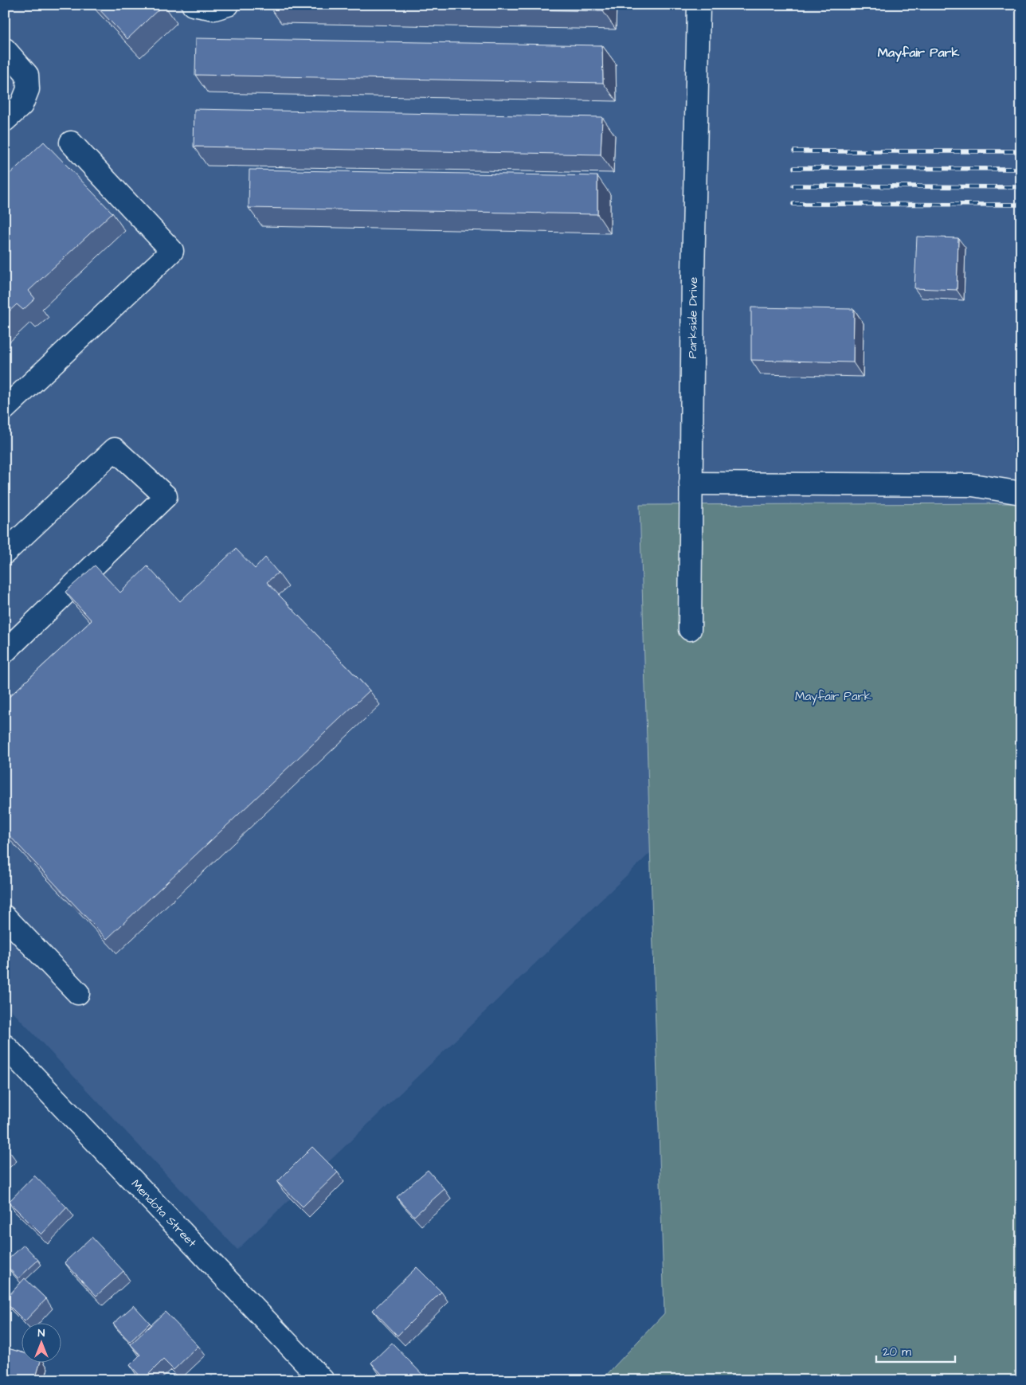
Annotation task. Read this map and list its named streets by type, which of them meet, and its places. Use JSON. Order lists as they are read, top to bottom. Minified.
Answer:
{"streets":{"street":["Parkside Drive","Mendota Street"]},"districts":["Mayfair Park"],"parks":["Mayfair Park"],"scale_bar":"20 m","north":"top"}
